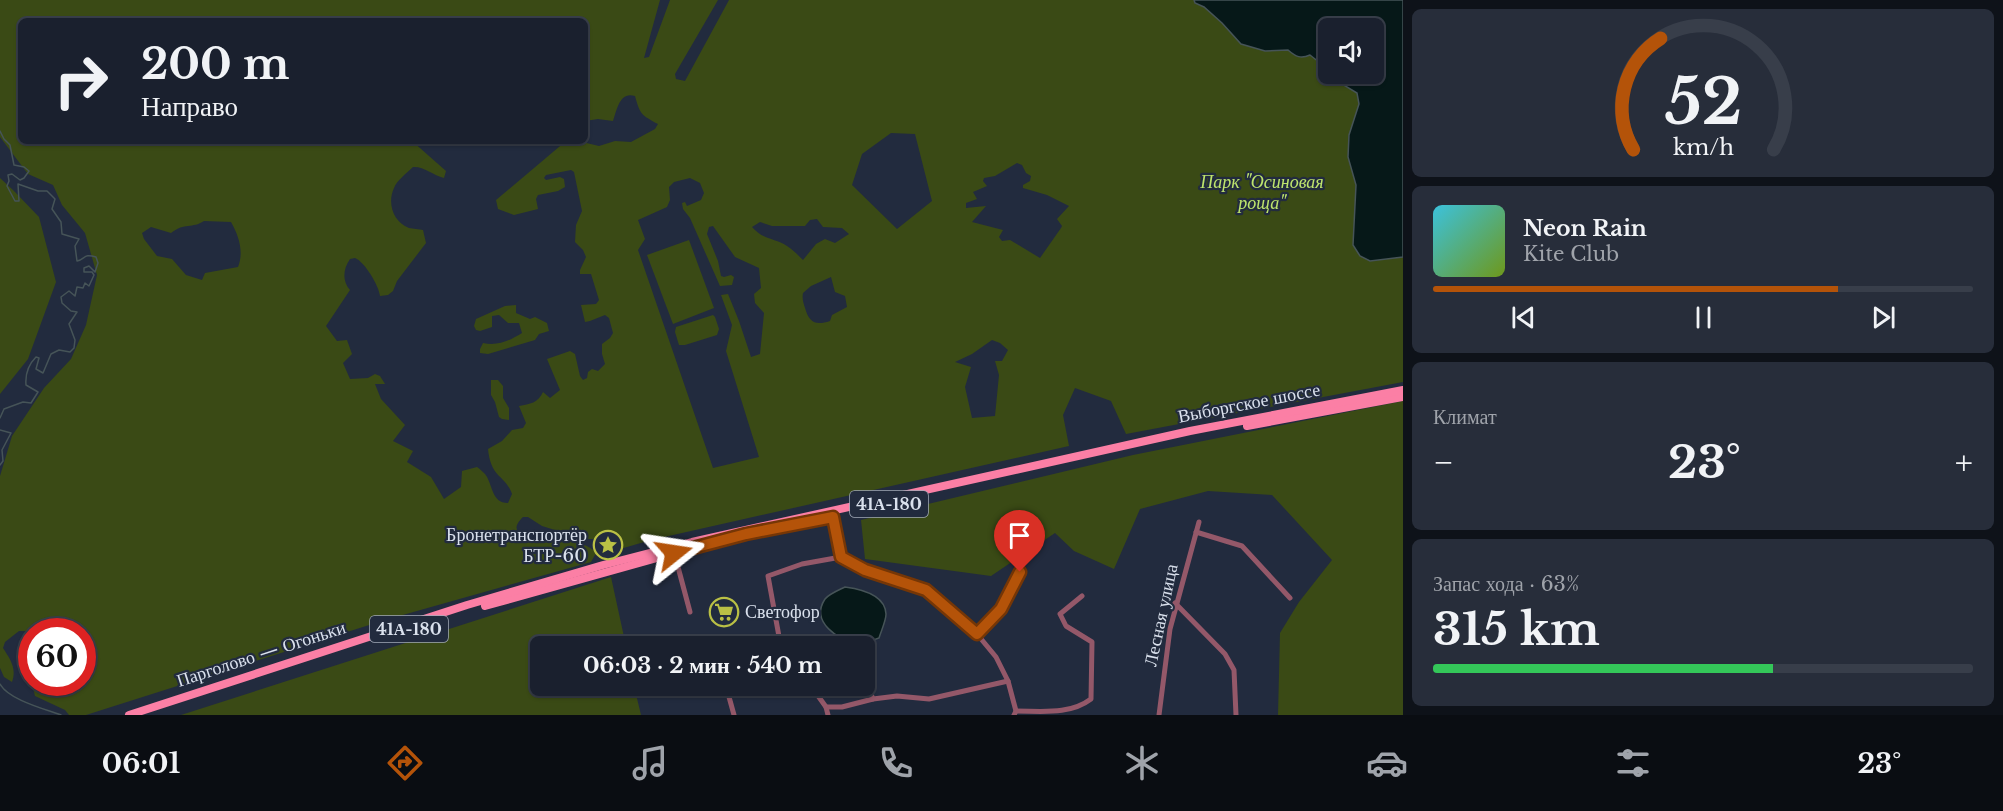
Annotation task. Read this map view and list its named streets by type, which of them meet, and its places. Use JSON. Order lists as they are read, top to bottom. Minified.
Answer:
{"streets":{"main road":["Выборгское шоссе","41А-180","Парголово — Огоньки"],"street":["Лесная улица"]},"crossings":[["Выборгское шоссе","Парголово — Огоньки"]],"parks":["Парк \"Осиновая роща\""],"places":{"place":["Бронетранспортёр БТР-60"],"supermarket":["Светофор"]},"page":{"turn":["200 m","Направо"],"song":["Neon Rain","Kite Club"],"tile":["Климат",["Запас хода · 63%","315 km"]],"heat":["−","23°","+"],"limit":"60","trip":"06:03 · 2 мин · 540 m","tabs":["06:01","23°"],"gauge":["52","km/h"]}}
